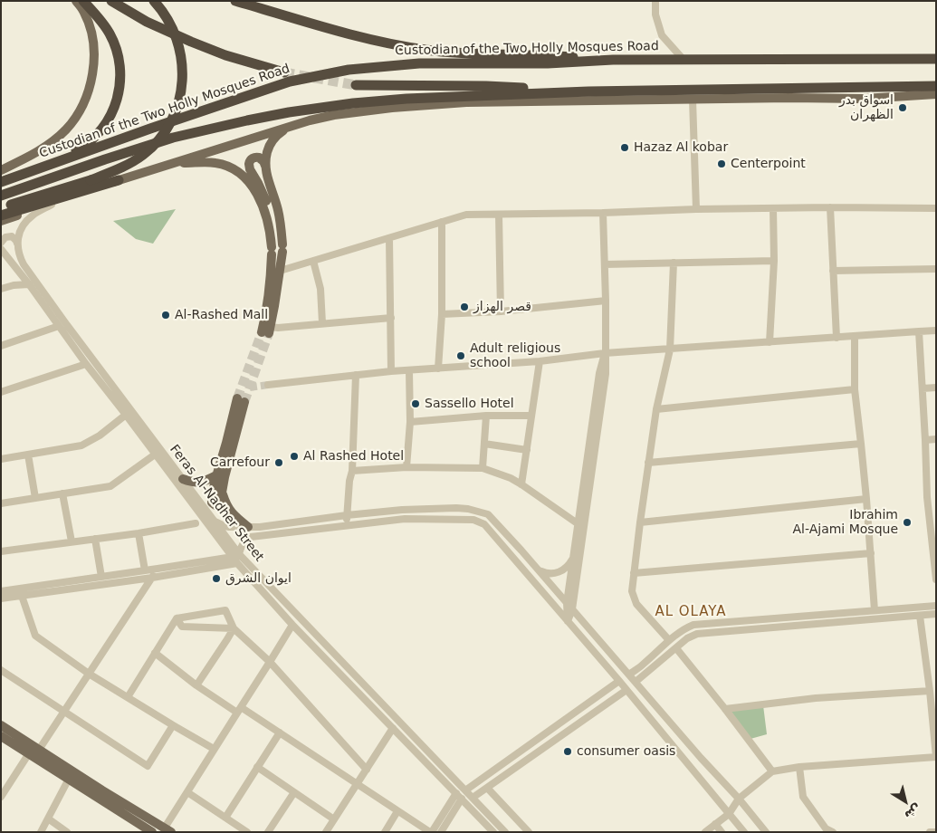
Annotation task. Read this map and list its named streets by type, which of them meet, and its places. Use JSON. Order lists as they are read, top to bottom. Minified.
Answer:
{"streets":{"highway":["Custodian of the Two Holly Mosques Road"],"street":["Feras Al-Nadher Street"]},"districts":["AL OLAYA"],"places":["اسواق بدر الظهران","Hazaz Al kobar","Centerpoint","قصر الهزاز","Al-Rashed Mall","Adult religious school","Sassello Hotel","Al Rashed Hotel","Carrefour","Ibrahim Al-Ajami Mosque","ايوان الشرق","consumer oasis"],"north":"bottom right"}
